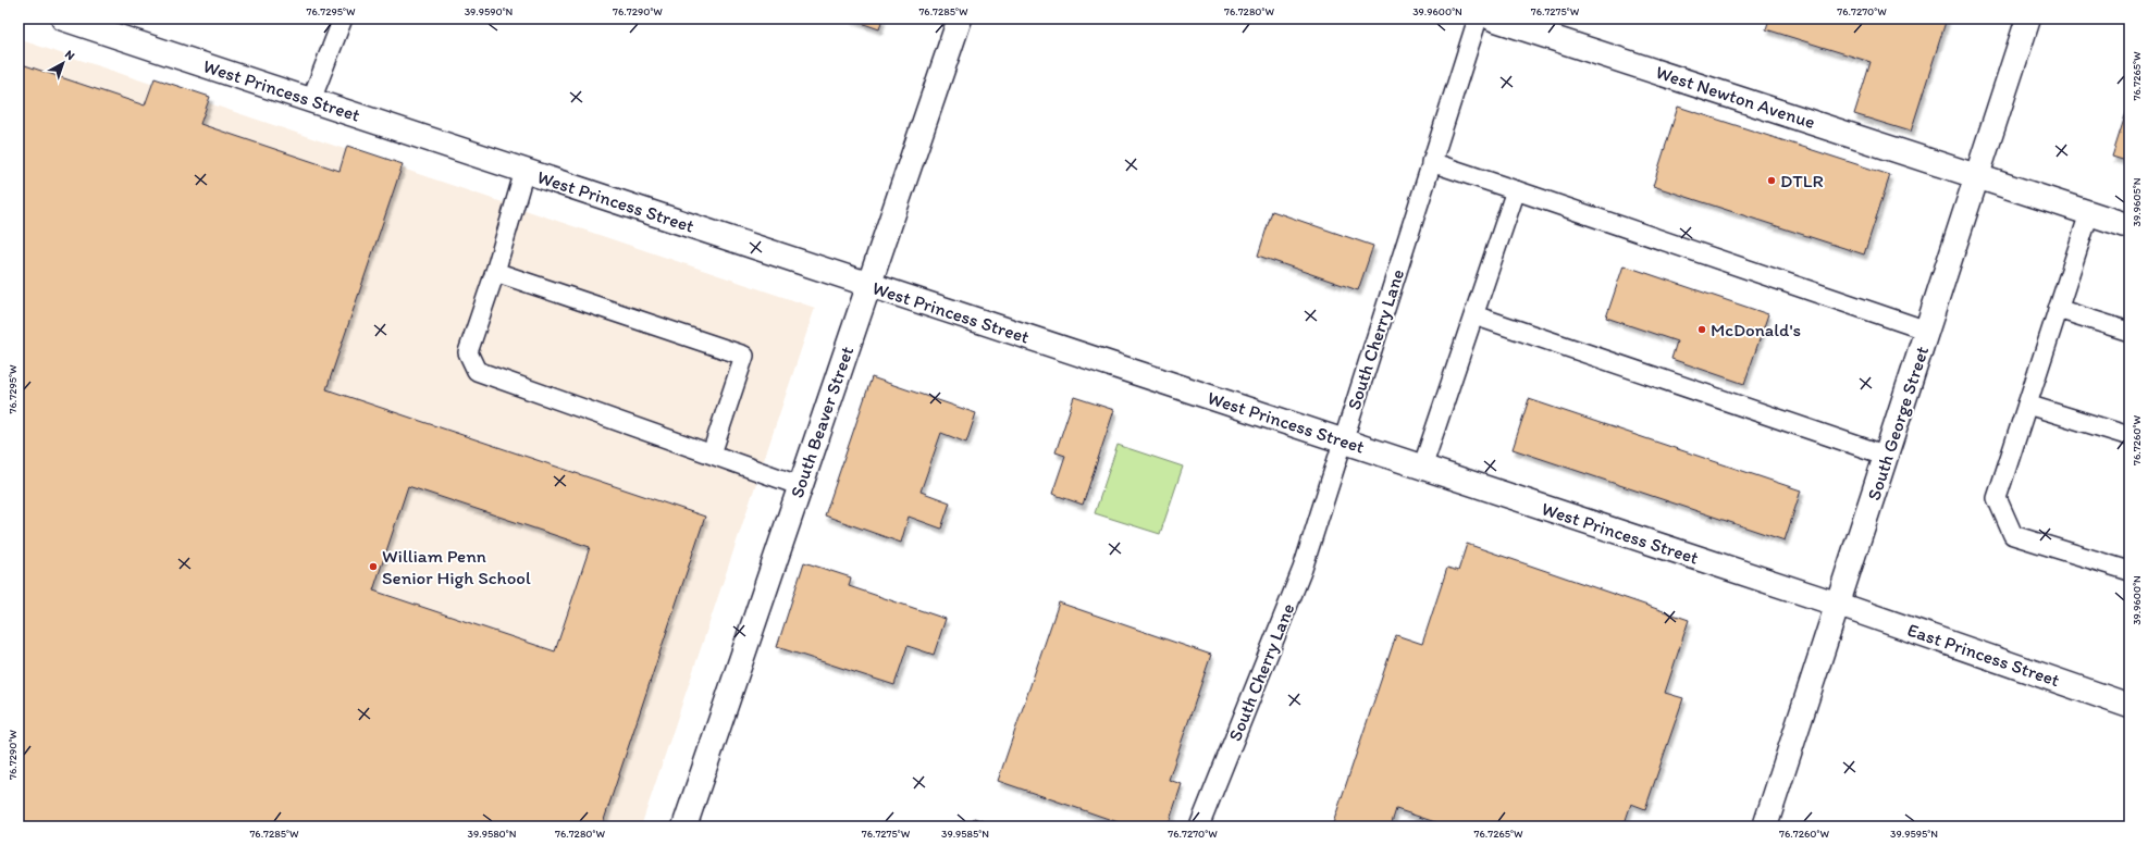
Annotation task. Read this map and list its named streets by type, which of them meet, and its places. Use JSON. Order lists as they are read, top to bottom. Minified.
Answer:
{"streets":{"street":["West Princess Street","West Newton Avenue","South Beaver Street","South George Street","East Princess Street"],"lane":["South Cherry Lane"]},"crossings":[["West Princess Street","South Cherry Lane"],["West Princess Street","South Beaver Street"],["West Princess Street","South George Street"],["West Princess Street","East Princess Street"],["West Newton Avenue","South George Street"],["South George Street","East Princess Street"]],"places":["DTLR","McDonald's","William Penn Senior High School"],"north":"top right","coordinates":["76.7295°W","39.9590°N","76.7290°W","76.7285°W","76.7280°W","39.9600°N","76.7275°W","76.7270°W","76.7265°W","39.9605°N","76.7260°W","39.9580°N","39.9585°N","39.9595°N"]}
